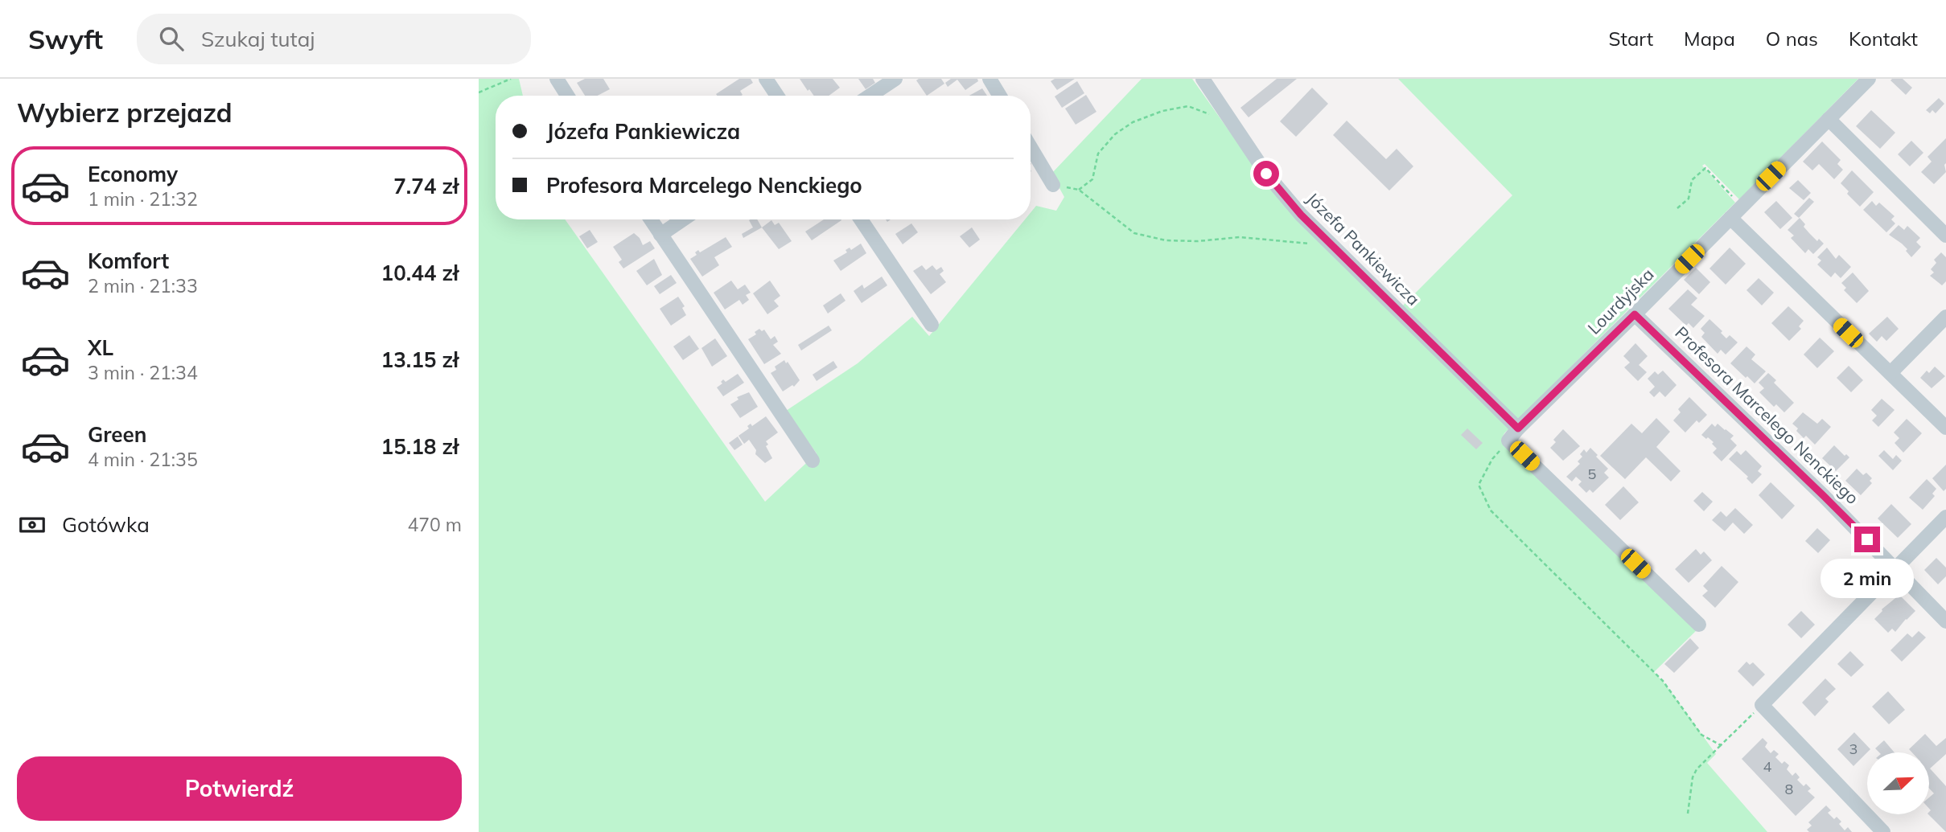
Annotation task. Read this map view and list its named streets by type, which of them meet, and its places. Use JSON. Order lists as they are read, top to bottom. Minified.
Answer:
{"streets":{"street":["Józefa Pankiewicza","Lourdyjska","Profesora Marcelego Nenckiego"]},"crossings":[["Józefa Pankiewicza","Lourdyjska"],["Lourdyjska","Profesora Marcelego Nenckiego"]],"house_numbers":["5","3","4","8"],"north":"top right","page":{"header":"Swyft","search":"Szukaj tutaj","nav":["Start","Mapa","O nas","Kontakt"],"heading":"Wybierz przejazd","banner":["Józefa Pankiewicza","Profesora Marcelego Nenckiego"],"list":[{"name":"Economy","note":"1 min · 21:32","value":"7.74 zł"},{"name":"Komfort","note":"2 min · 21:33","value":"10.44 zł"},{"name":"XL","note":"3 min · 21:34","value":"13.15 zł"},{"name":"Green","note":"4 min · 21:35","value":"15.18 zł"}],"pay":["Gotówka","470 m"],"bubble":"2 min","buttons":"Potwierdź"}}
